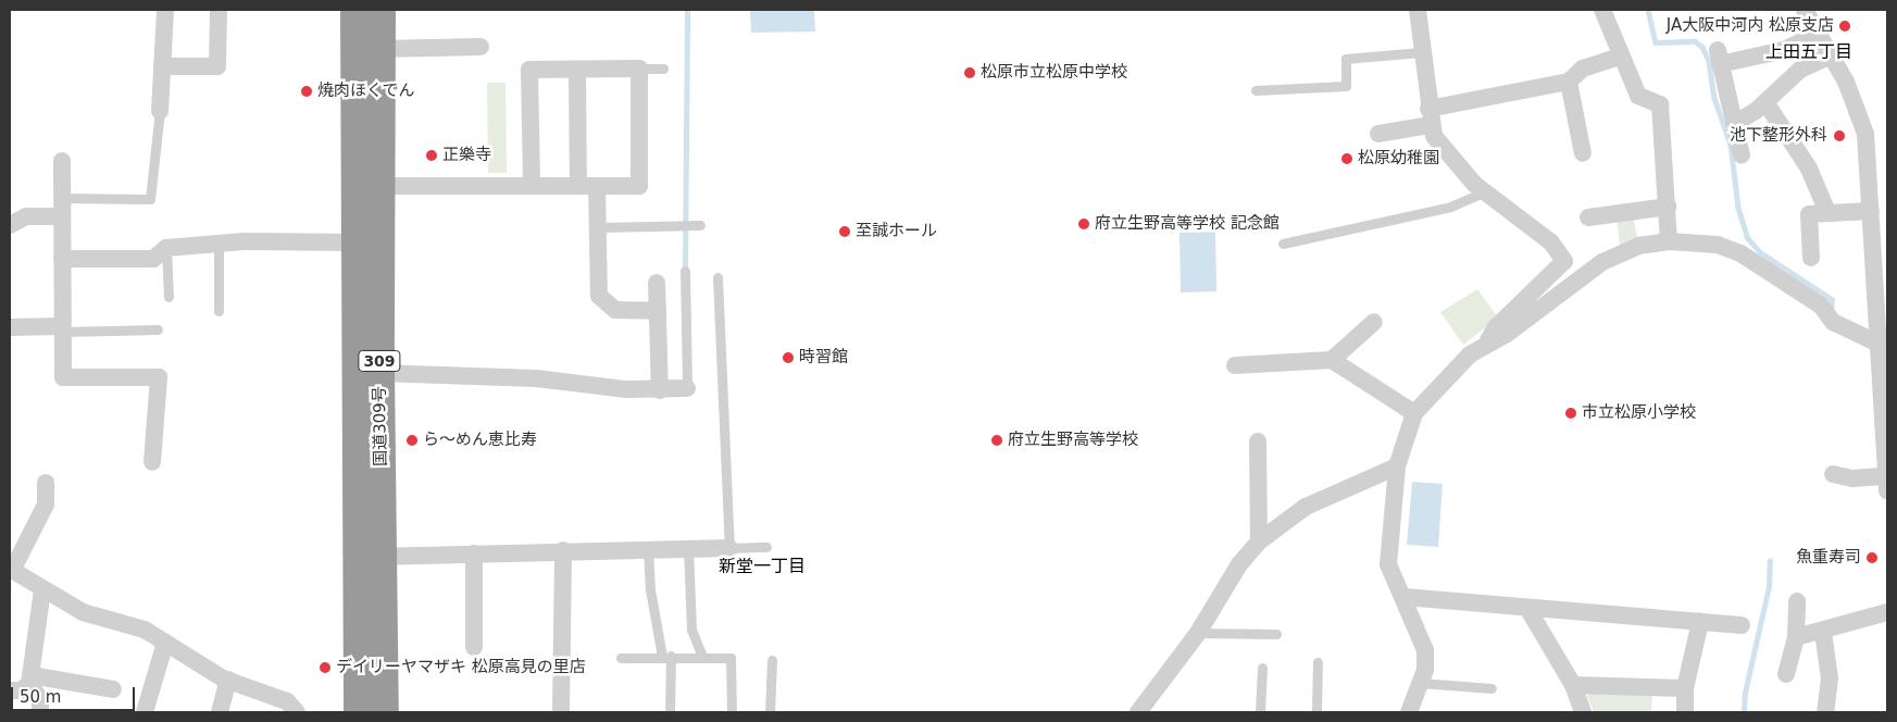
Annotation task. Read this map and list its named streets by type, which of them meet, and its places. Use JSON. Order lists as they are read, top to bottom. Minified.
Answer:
{"streets":{"highway":["309","国道309号"]},"districts":["上田五丁目","新堂一丁目"],"places":["JA大阪中河内 松原支店","松原市立松原中学校","焼肉ほくでん","池下整形外科","正樂寺","松原幼稚園","府立生野高等学校 記念館","至誠ホール","時習館","市立松原小学校","ら～めん恵比寿","府立生野高等学校","魚重寿司","デイリーヤマザキ 松原高見の里店"],"scale_bar":"50 m"}
